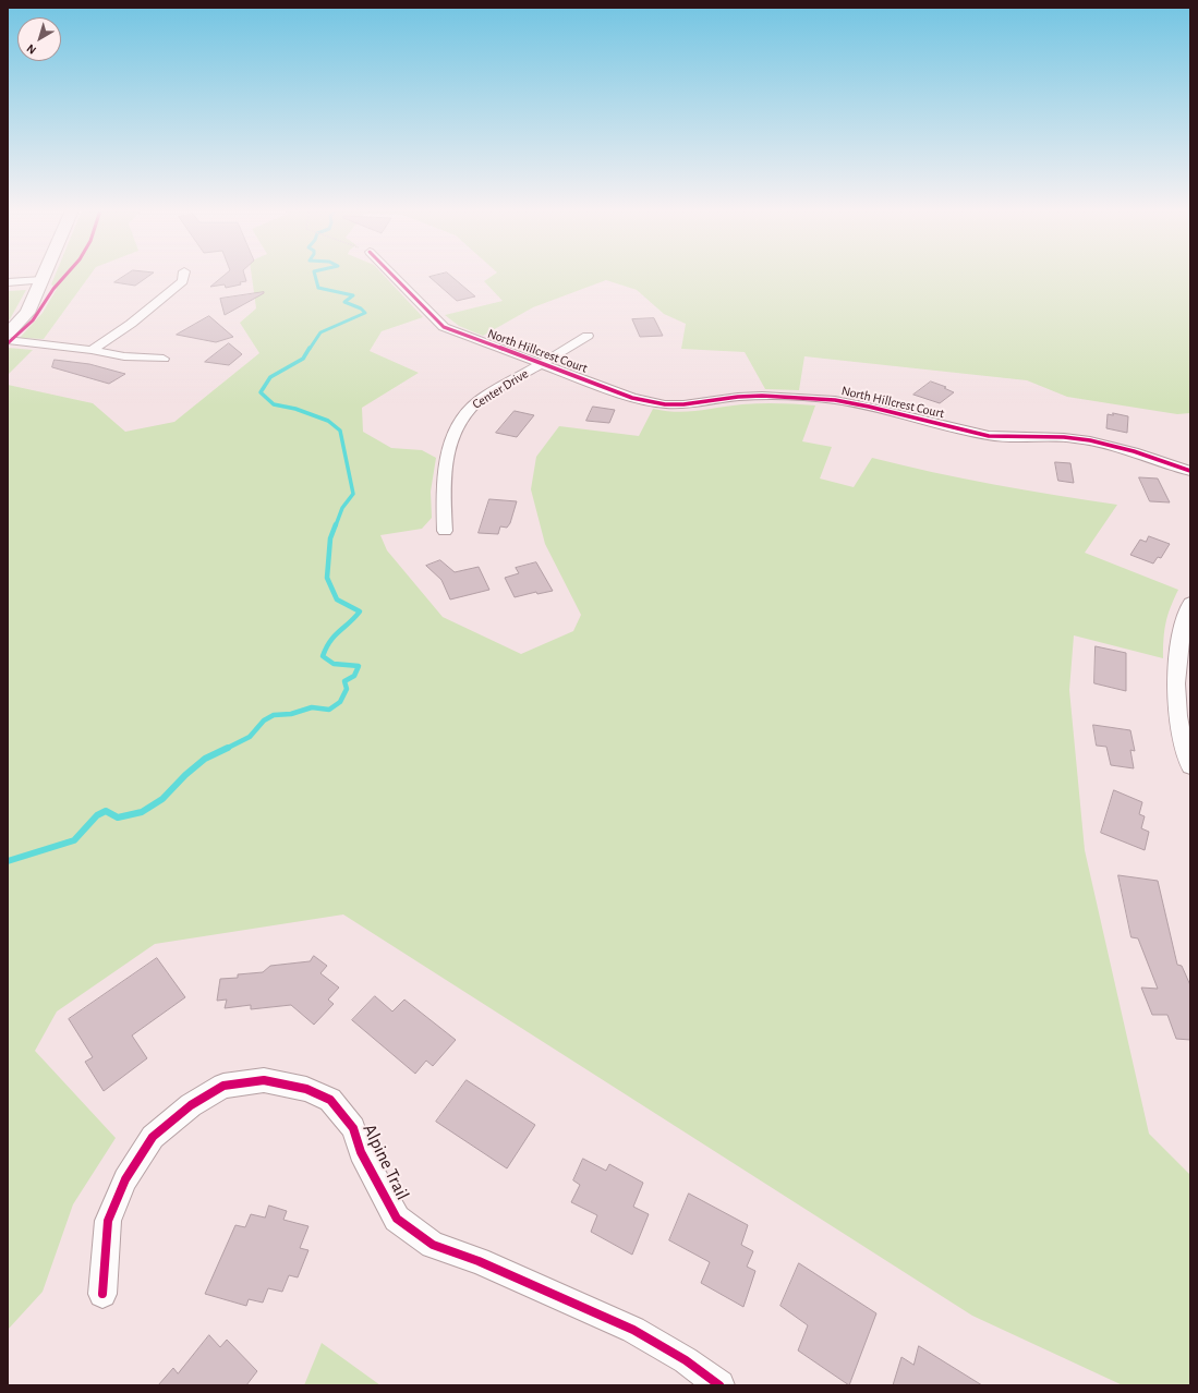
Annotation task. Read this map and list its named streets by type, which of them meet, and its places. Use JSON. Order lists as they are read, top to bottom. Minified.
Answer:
{"streets":{"street":["North Hillcrest Court","Center Drive","Alpine Trail"]},"crossings":[["North Hillcrest Court","Center Drive"]],"north":"bottom left"}
